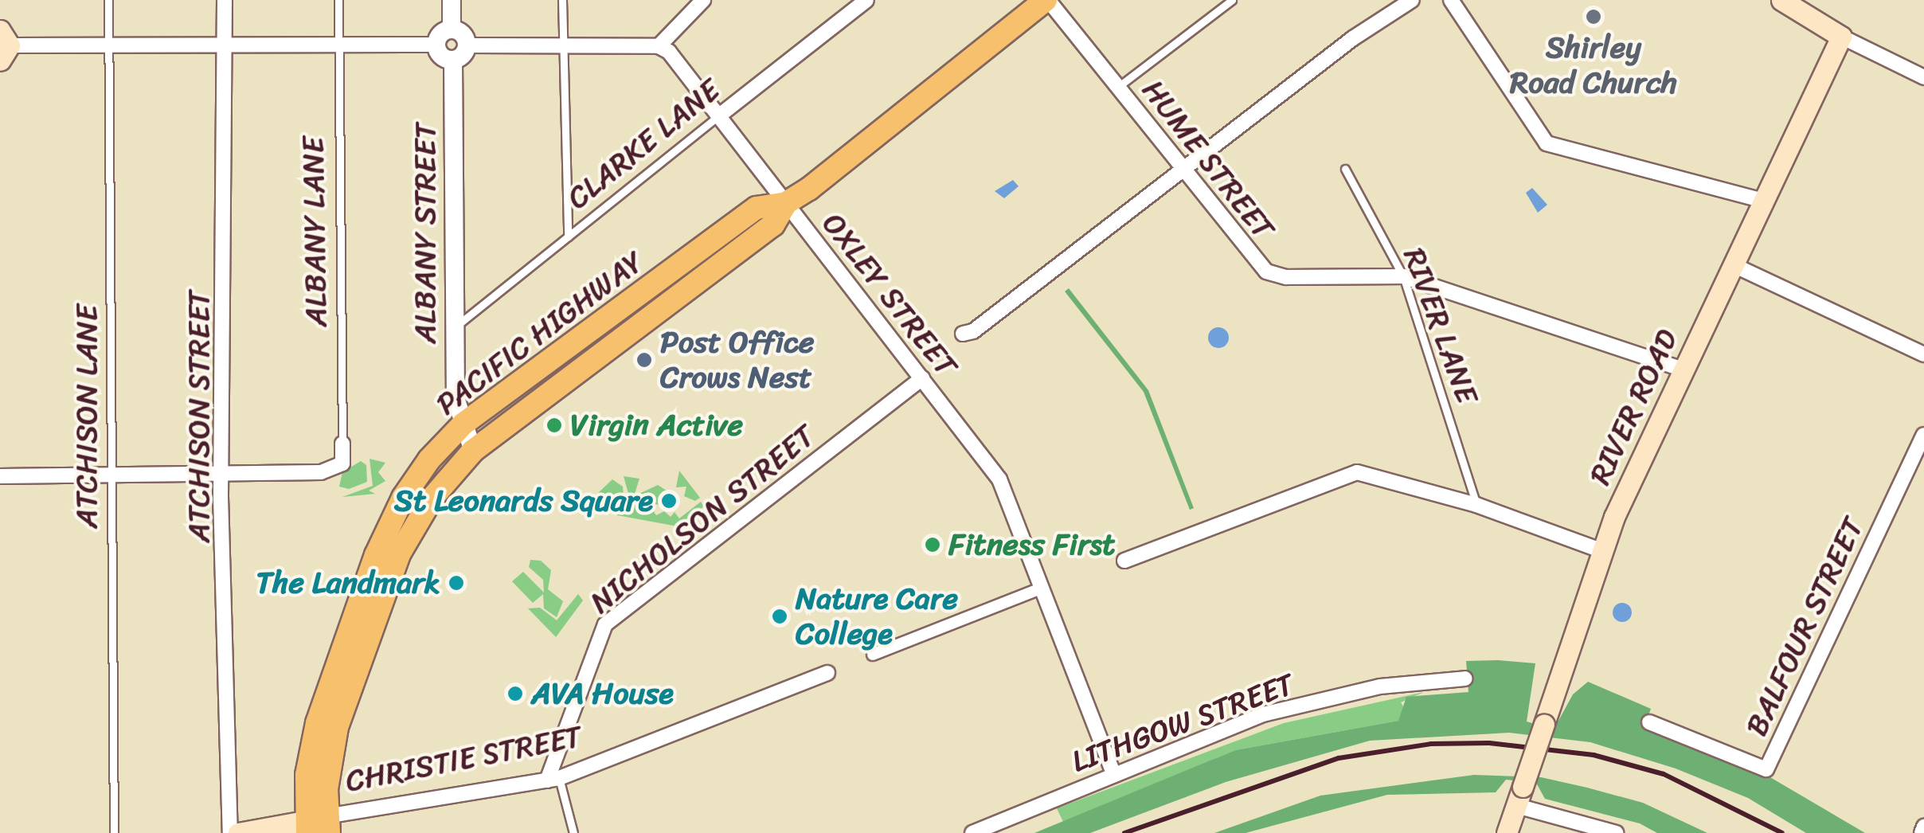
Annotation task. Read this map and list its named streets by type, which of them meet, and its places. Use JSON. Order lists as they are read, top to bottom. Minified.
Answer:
{"streets":{"main road":["PACIFIC HIGHWAY","RIVER ROAD","CHRISTIE STREET"],"street":["CLARKE LANE","HUME STREET","ALBANY LANE","ALBANY STREET","OXLEY STREET","ATCHISON STREET","NICHOLSON STREET","BALFOUR STREET","LITHGOW STREET"],"lane":["RIVER LANE","ATCHISON LANE"]},"crossings":[["CLARKE LANE","ALBANY STREET"],["CLARKE LANE","OXLEY STREET"],["HUME STREET","RIVER LANE"],["HUME STREET","PACIFIC HIGHWAY"],["HUME STREET","RIVER ROAD"],["ALBANY LANE","ATCHISON STREET"],["ALBANY STREET","PACIFIC HIGHWAY"],["OXLEY STREET","PACIFIC HIGHWAY"],["OXLEY STREET","NICHOLSON STREET"],["OXLEY STREET","LITHGOW STREET"],["PACIFIC HIGHWAY","CHRISTIE STREET"],["NICHOLSON STREET","CHRISTIE STREET"]],"places":["Shirley Road Church","Post Office Crows Nest","Virgin Active","St Leonards Square","Fitness First","The Landmark","Nature Care College","AVA House"]}
